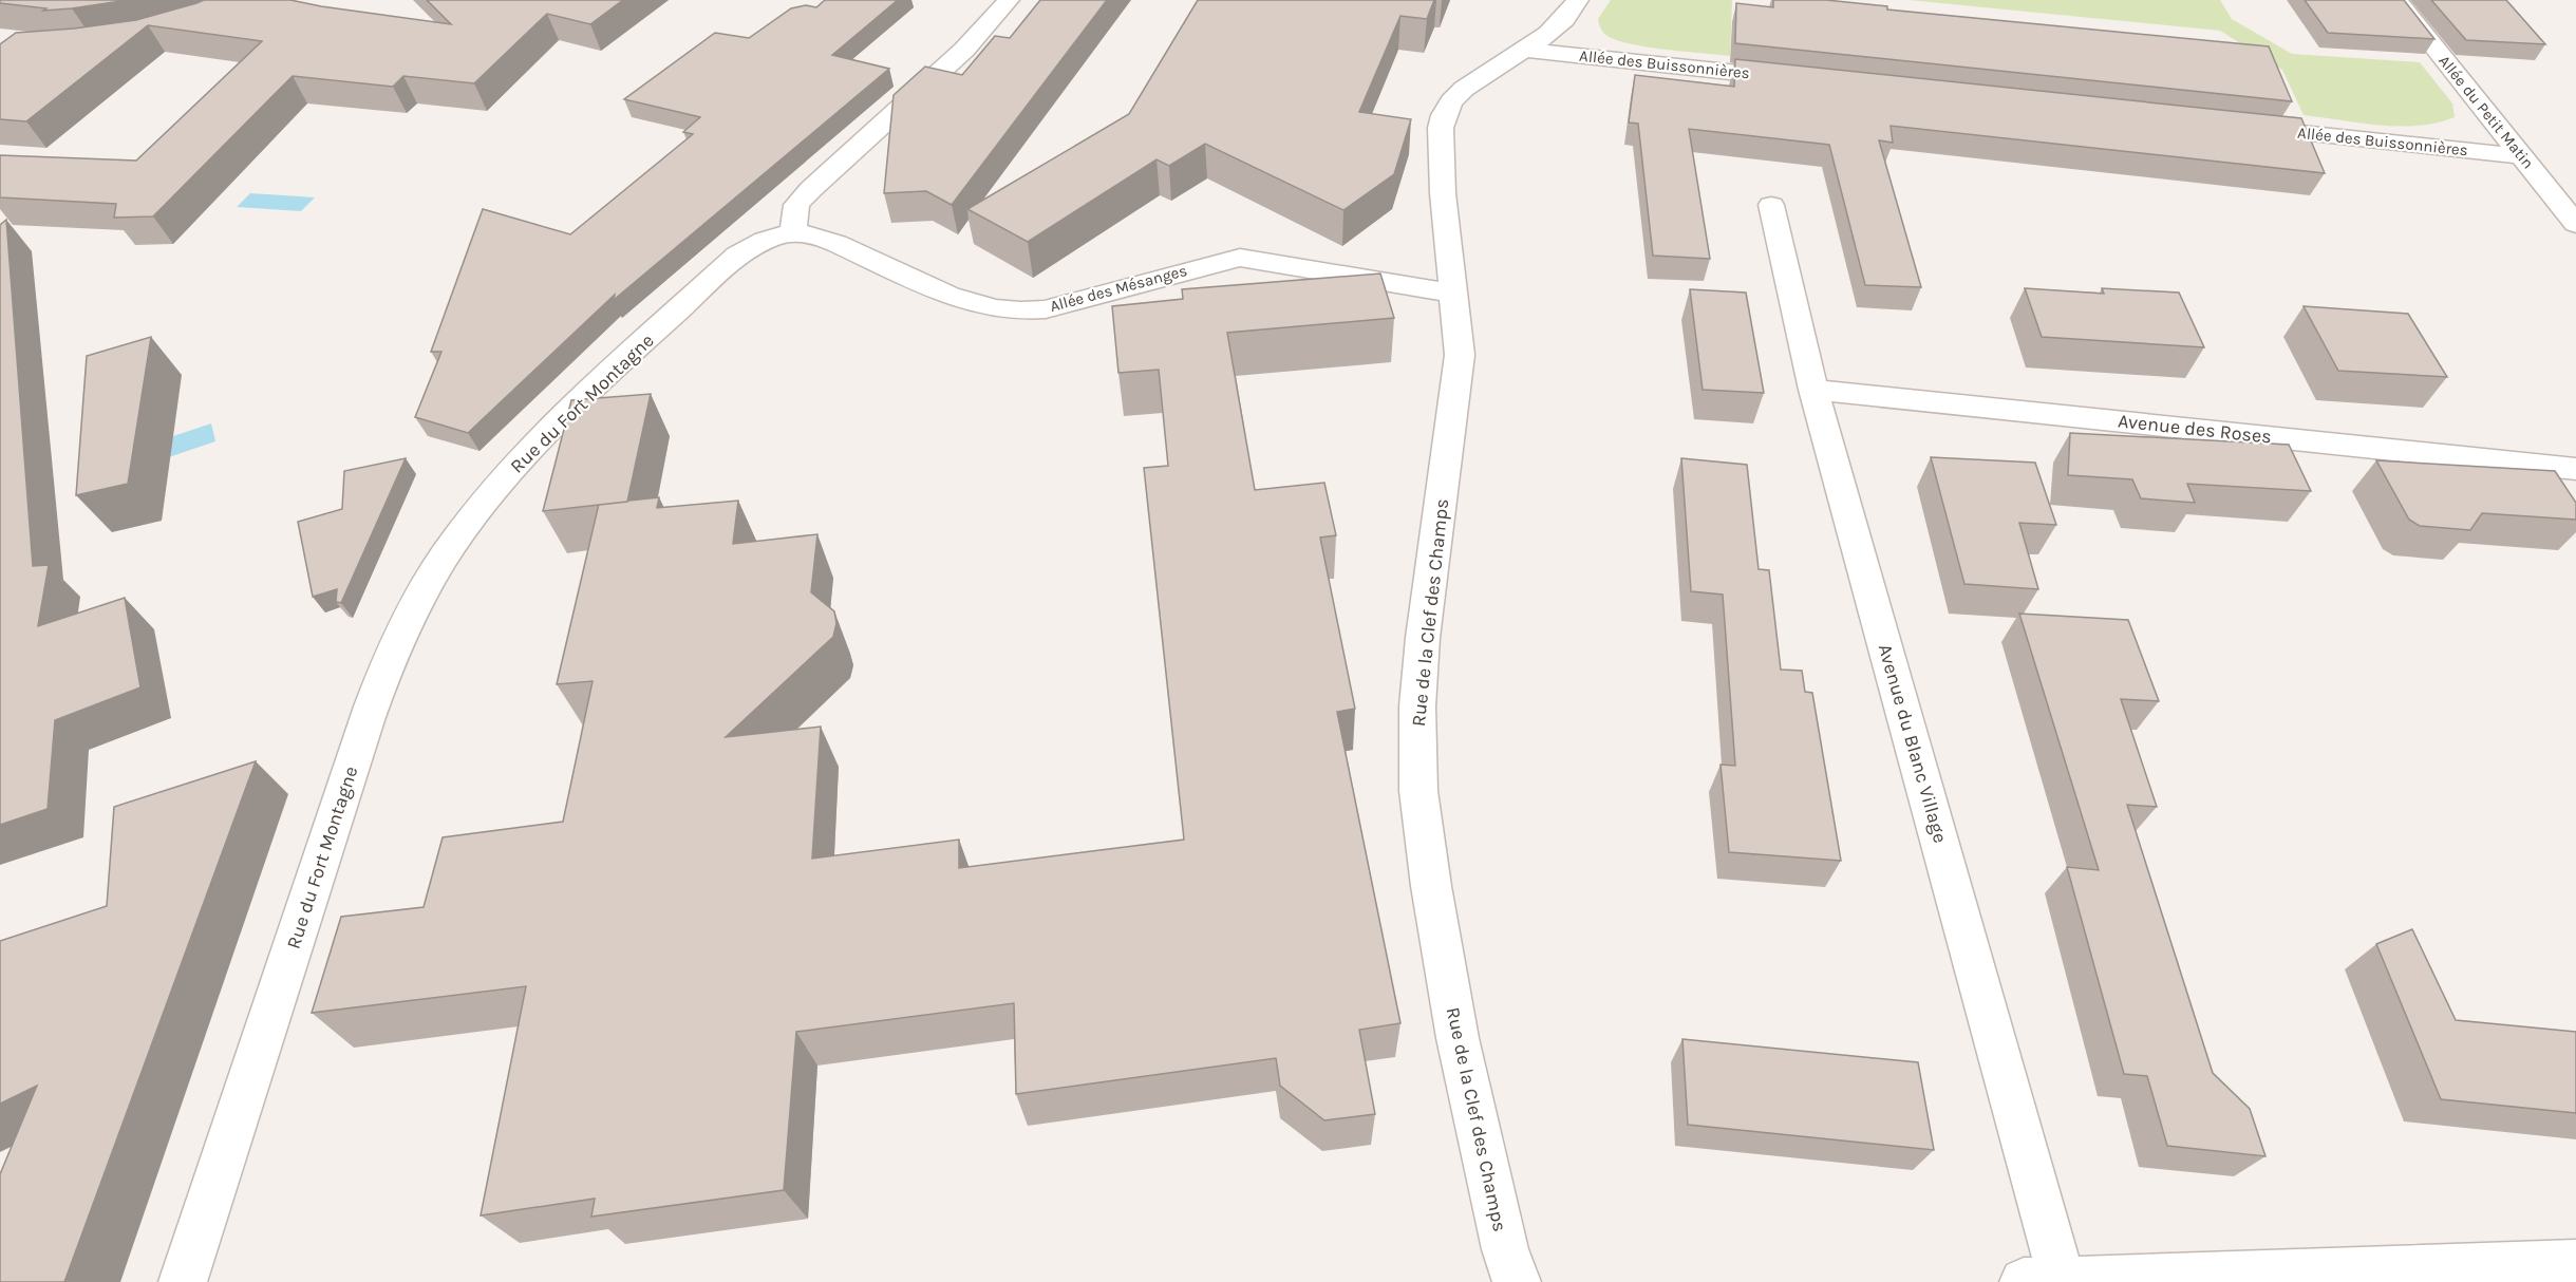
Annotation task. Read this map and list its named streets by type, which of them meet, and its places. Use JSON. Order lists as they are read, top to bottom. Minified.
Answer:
{"streets":{"street":["Allée des Buissonnières","Allée du Petit Matin","Allée des Mésanges","Rue du Fort Montagne","Avenue des Roses","Rue de la Clef des Champs","Avenue du Blanc Village"]},"crossings":[["Allée des Buissonnières","Allée du Petit Matin"],["Allée des Buissonnières","Rue de la Clef des Champs"],["Allée des Mésanges","Rue du Fort Montagne"],["Allée des Mésanges","Rue de la Clef des Champs"],["Avenue des Roses","Avenue du Blanc Village"]]}
